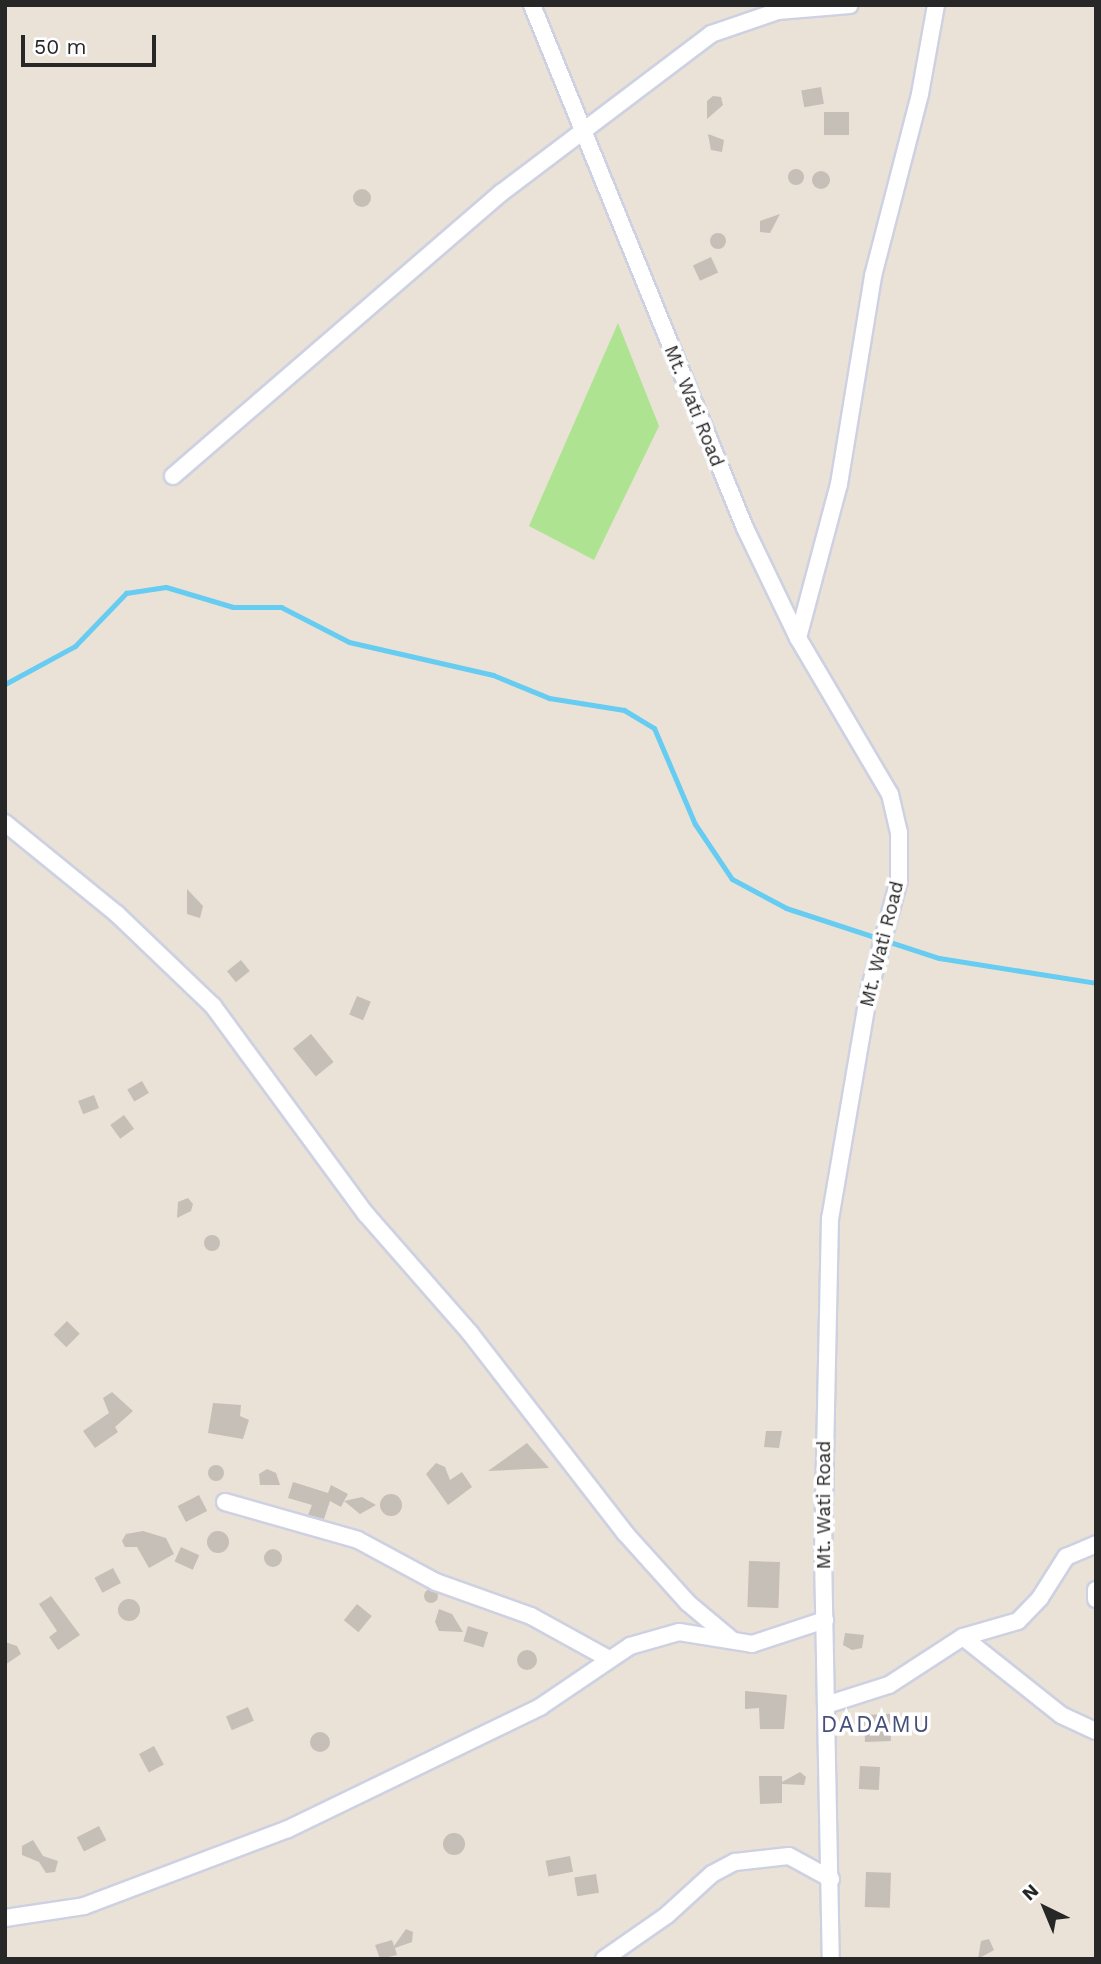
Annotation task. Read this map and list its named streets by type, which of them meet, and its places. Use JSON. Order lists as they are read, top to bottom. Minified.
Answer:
{"streets":{"street":["Mt. Wati Road"]},"districts":["DADAMU"],"scale_bar":"50 m","north":"top left"}
